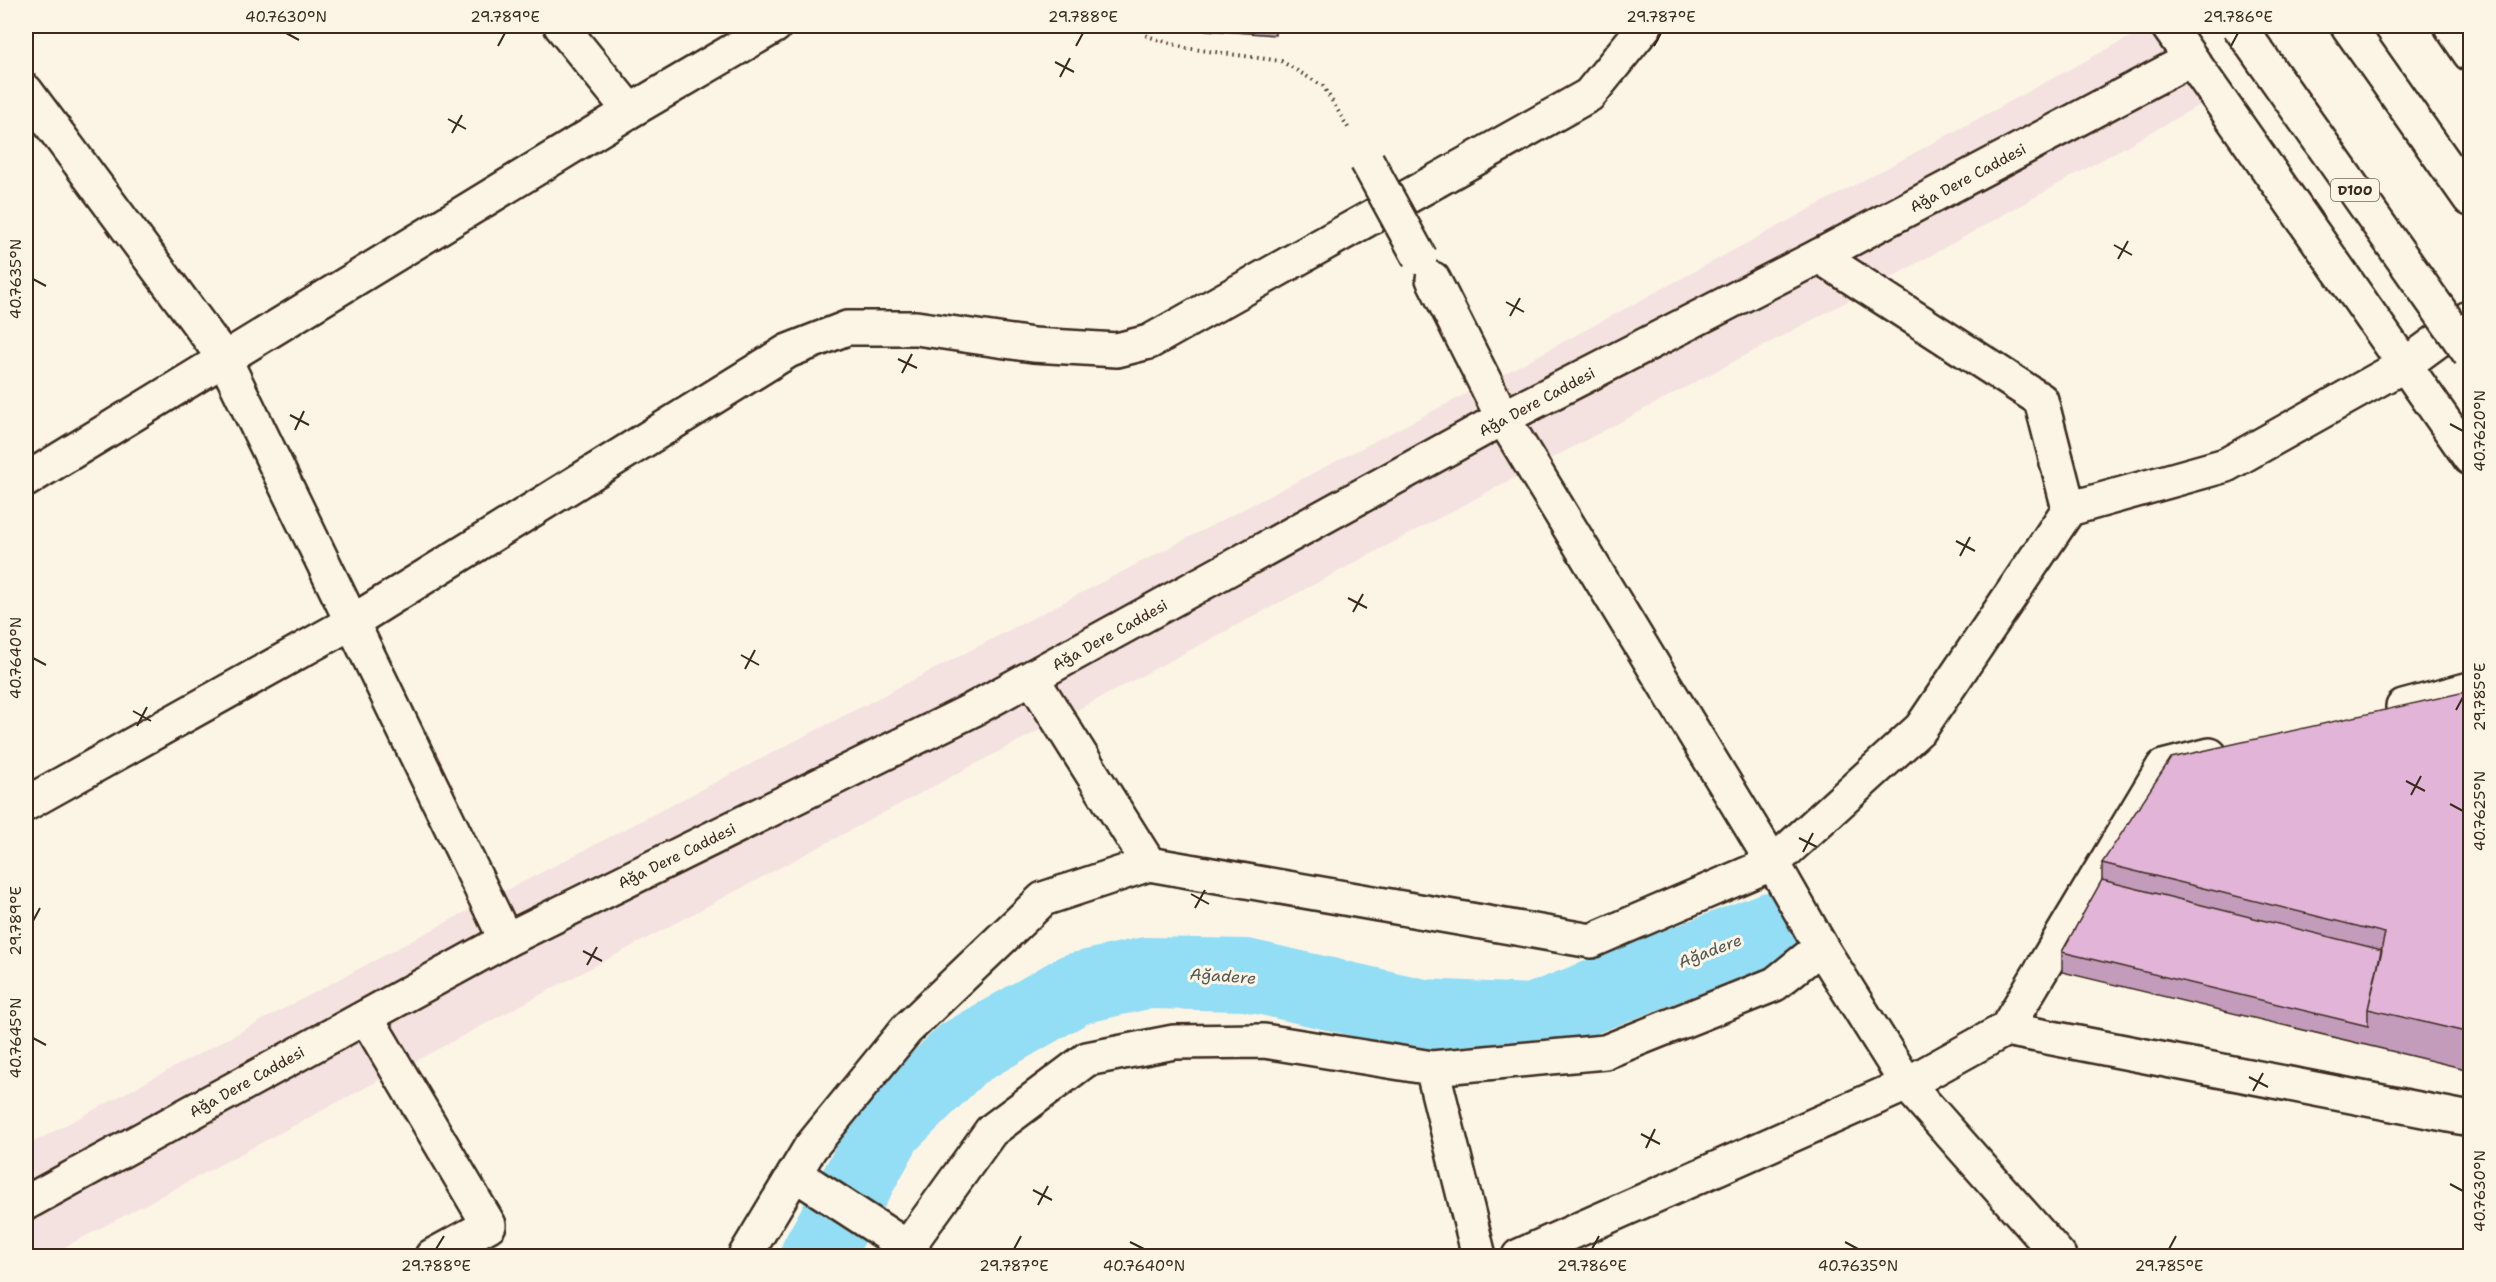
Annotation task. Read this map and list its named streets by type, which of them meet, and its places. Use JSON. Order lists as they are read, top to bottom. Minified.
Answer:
{"streets":{"main road":["Ağa Dere Caddesi","D100"]},"water":["Ağadere"],"coordinates":["40.7630°N","29.789°E","29.788°E","29.787°E","29.786°E","40.7635°N","40.7620°N","40.7640°N","29.785°E","40.7625°N","40.7645°N"]}
